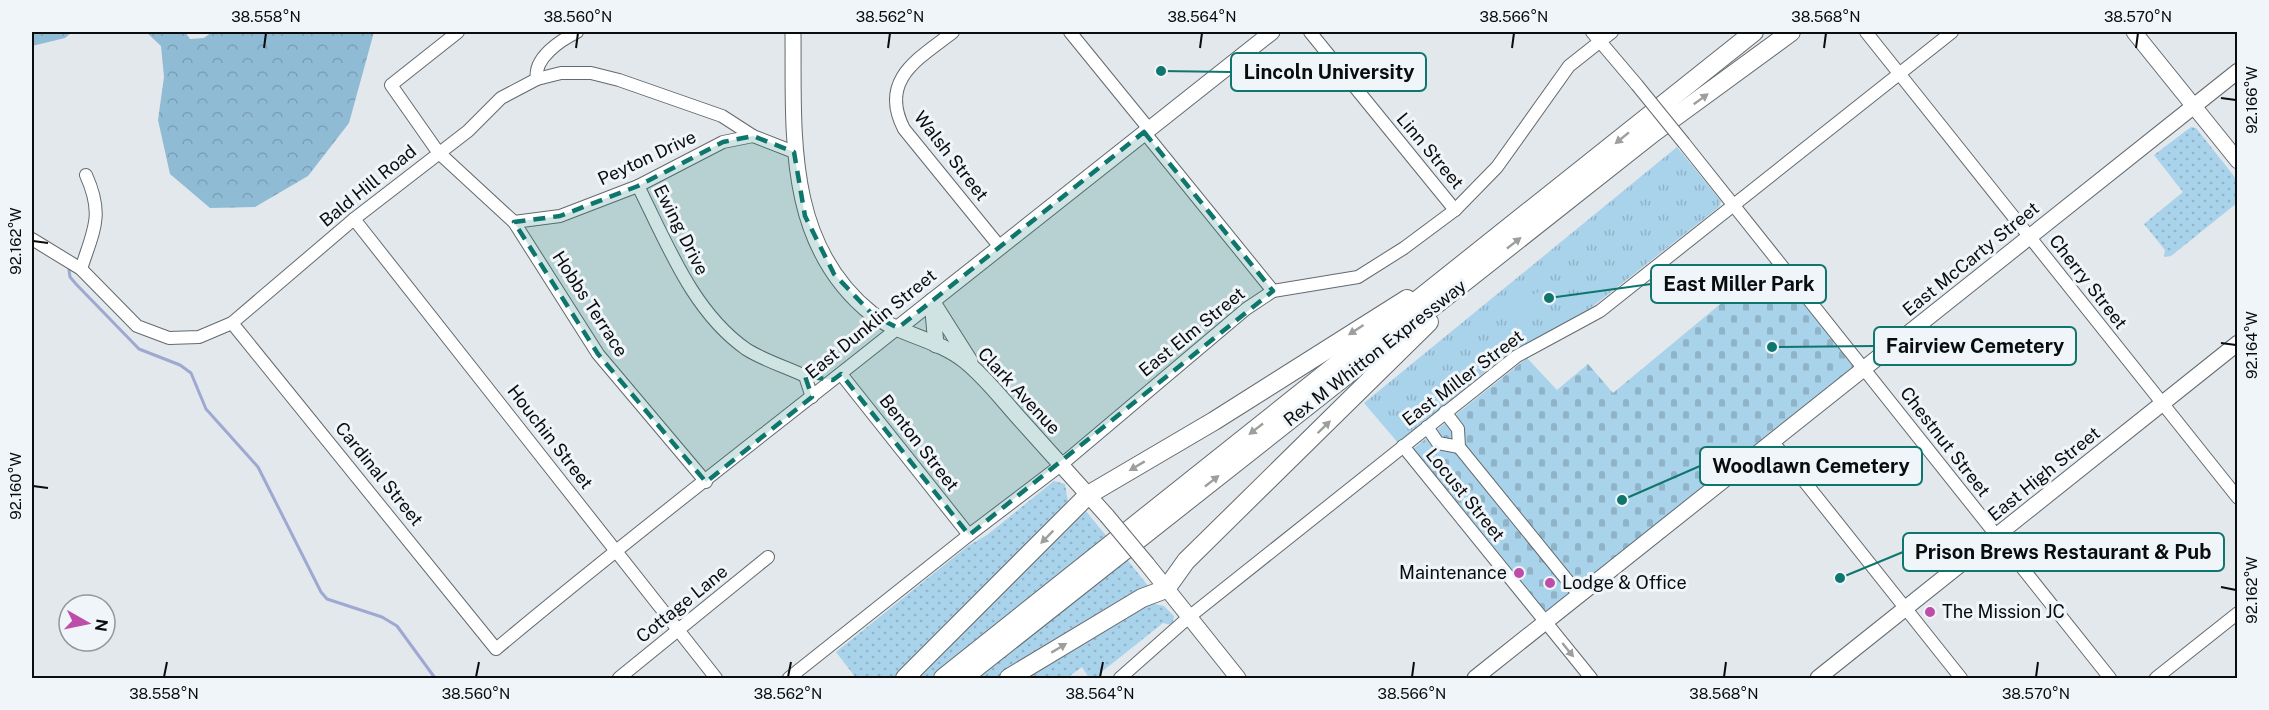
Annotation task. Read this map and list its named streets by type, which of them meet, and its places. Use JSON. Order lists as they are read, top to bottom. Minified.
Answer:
{"streets":{"highway":["Rex M Whitton Expressway"],"main road":["East McCarty Street","East Dunklin Street","Clark Avenue","East High Street"],"street":["Linn Street","Walsh Street","Peyton Drive","Bald Hill Road","Ewing Drive","Cherry Street","Hobbs Terrace","East Elm Street","East Miller Street","Houchin Street","Chestnut Street","Benton Street","Cardinal Street","Locust Street","Cottage Lane"]},"crossings":[["Linn Street","East Elm Street"],["Walsh Street","East Dunklin Street"],["Peyton Drive","Bald Hill Road"],["Peyton Drive","Ewing Drive"],["Peyton Drive","Hobbs Terrace"],["Bald Hill Road","Hobbs Terrace"],["Bald Hill Road","Houchin Street"],["Bald Hill Road","Cardinal Street"],["Ewing Drive","East Dunklin Street"],["Ewing Drive","Benton Street"],["East McCarty Street","Cherry Street"],["East McCarty Street","Chestnut Street"],["East McCarty Street","Locust Street"],["Cherry Street","East Miller Street"],["Cherry Street","East High Street"],["Hobbs Terrace","East Dunklin Street"],["East Dunklin Street","Clark Avenue"],["East Dunklin Street","Houchin Street"],["East Dunklin Street","Benton Street"],["East Dunklin Street","Cardinal Street"],["East Elm Street","Clark Avenue"],["East Elm Street","Chestnut Street"],["East Elm Street","Benton Street"],["East Miller Street","Clark Avenue"],["East Miller Street","Chestnut Street"],["East Miller Street","Locust Street"],["Houchin Street","Cottage Lane"],["Chestnut Street","East High Street"]],"places":["Lincoln University","East Miller Park","Fairview Cemetery","Woodlawn Cemetery","Maintenance","Prison Brews Restaurant & Pub","Lodge & Office","The Mission JC"],"north":"right","coordinates":["38.558°N","38.560°N","38.562°N","38.564°N","38.566°N","38.568°N","38.570°N","92.166°W","92.162°W","92.164°W","92.160°W"]}
